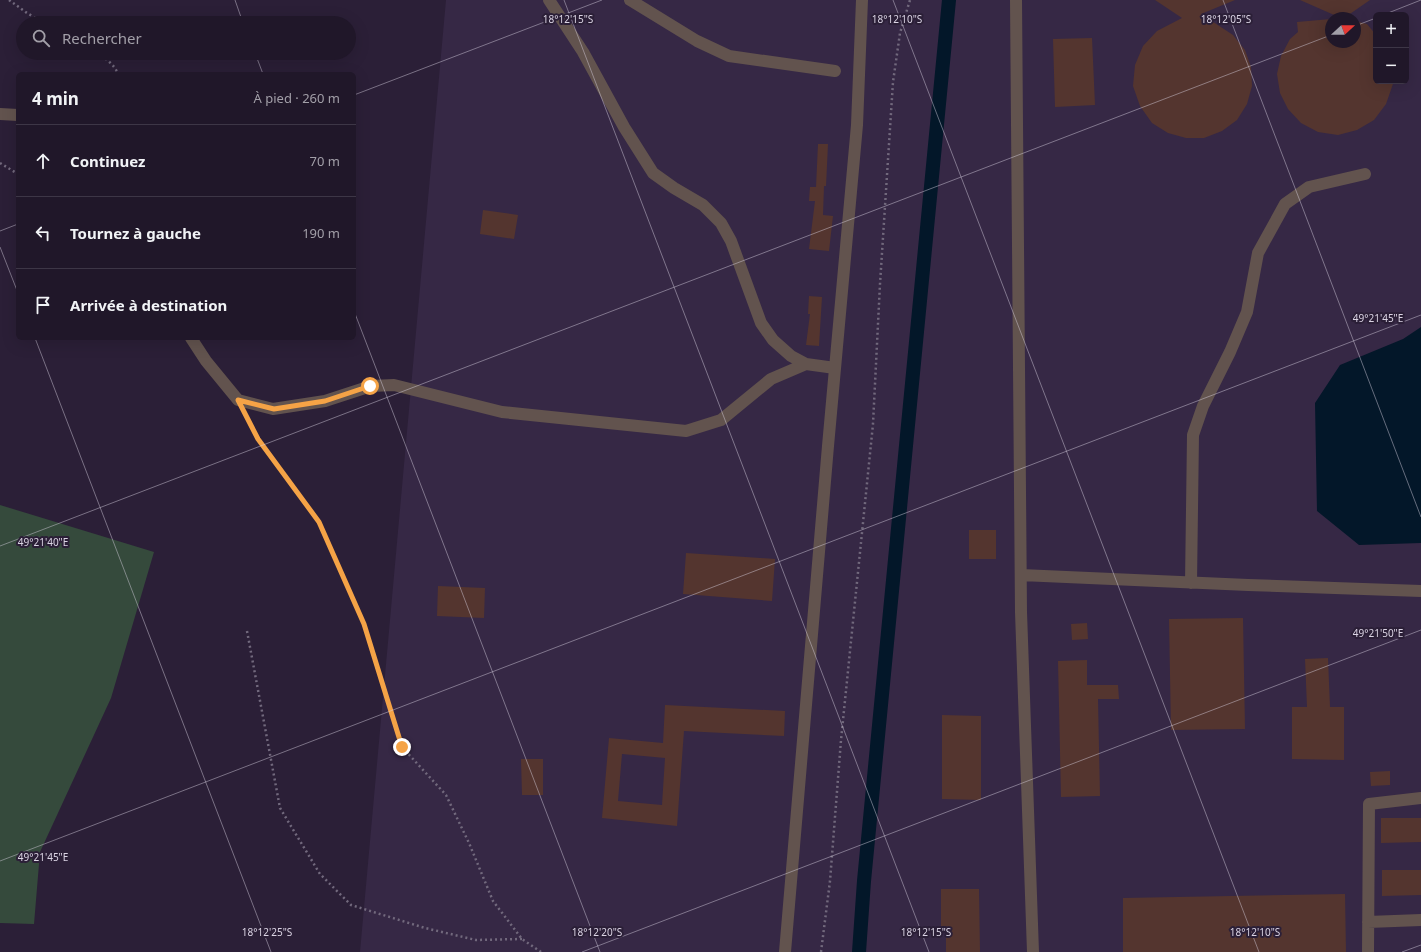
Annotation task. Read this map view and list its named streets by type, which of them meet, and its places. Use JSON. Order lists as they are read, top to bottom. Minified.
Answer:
{"north":"right","page":{"map_buttons":["+","−"],"search":"Rechercher","heading":["4 min","À pied · 260 m"],"list":[["Continuez","70 m"],["Tournez à gauche","190 m"],"Arrivée à destination"]},"coordinates":["18°12'10\"S","18°12'05\"S","18°12'15\"S","49°21'45\"E","49°21'40\"E","49°21'50\"E","18°12'25\"S","18°12'20\"S"]}
